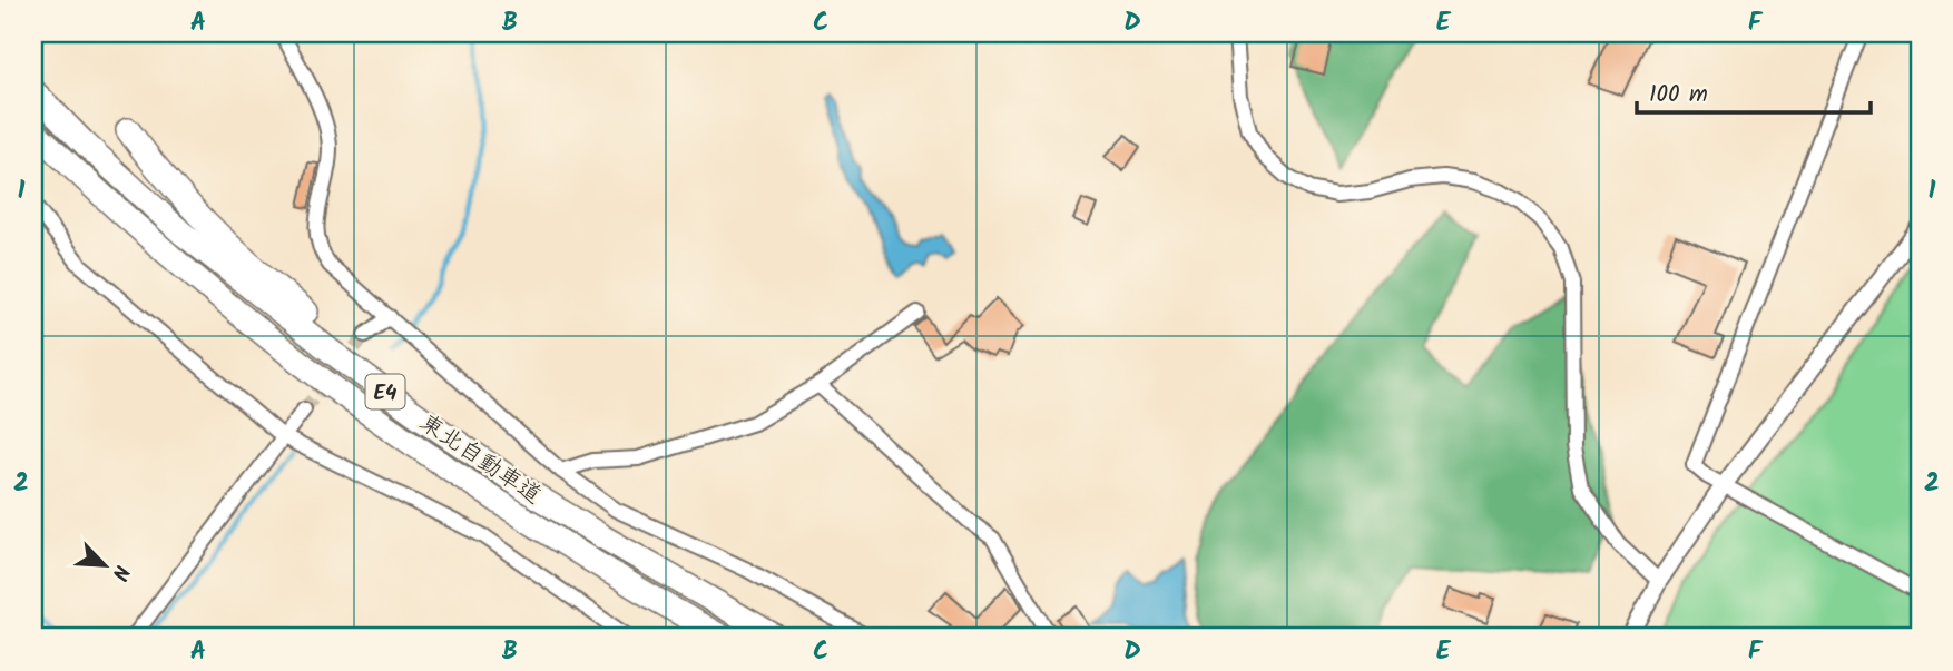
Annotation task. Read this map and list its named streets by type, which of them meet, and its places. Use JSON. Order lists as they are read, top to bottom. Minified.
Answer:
{"streets":{"highway":["E4","東北自動車道"]},"scale_bar":"100 m","north":"bottom right","grid":{"columns":["A","B","C","D","E","F"],"rows":["1","2"]}}
